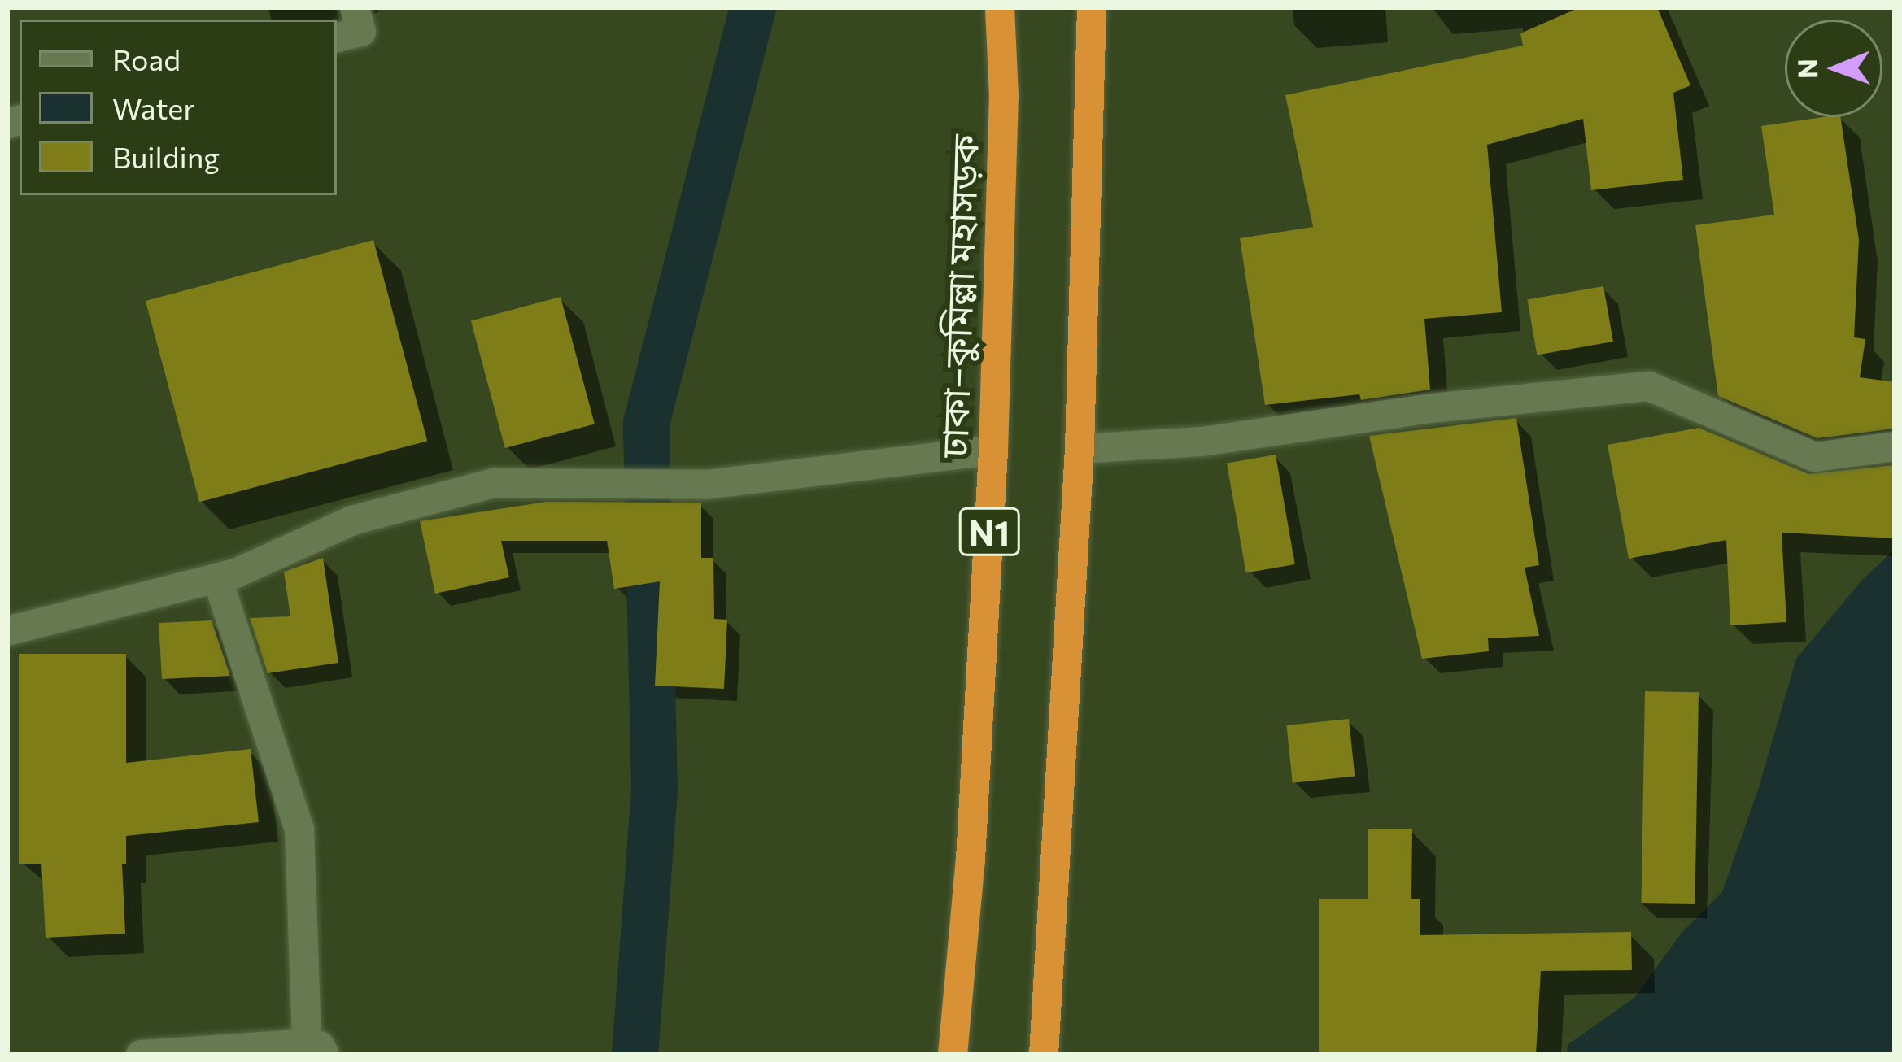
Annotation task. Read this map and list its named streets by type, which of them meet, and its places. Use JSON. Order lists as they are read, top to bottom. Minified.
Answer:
{"streets":{"highway":["ঢাকা–কুমিল্লা মহাসড়ক","N1"]},"legend":["Road","Water","Building"],"north":"left"}
